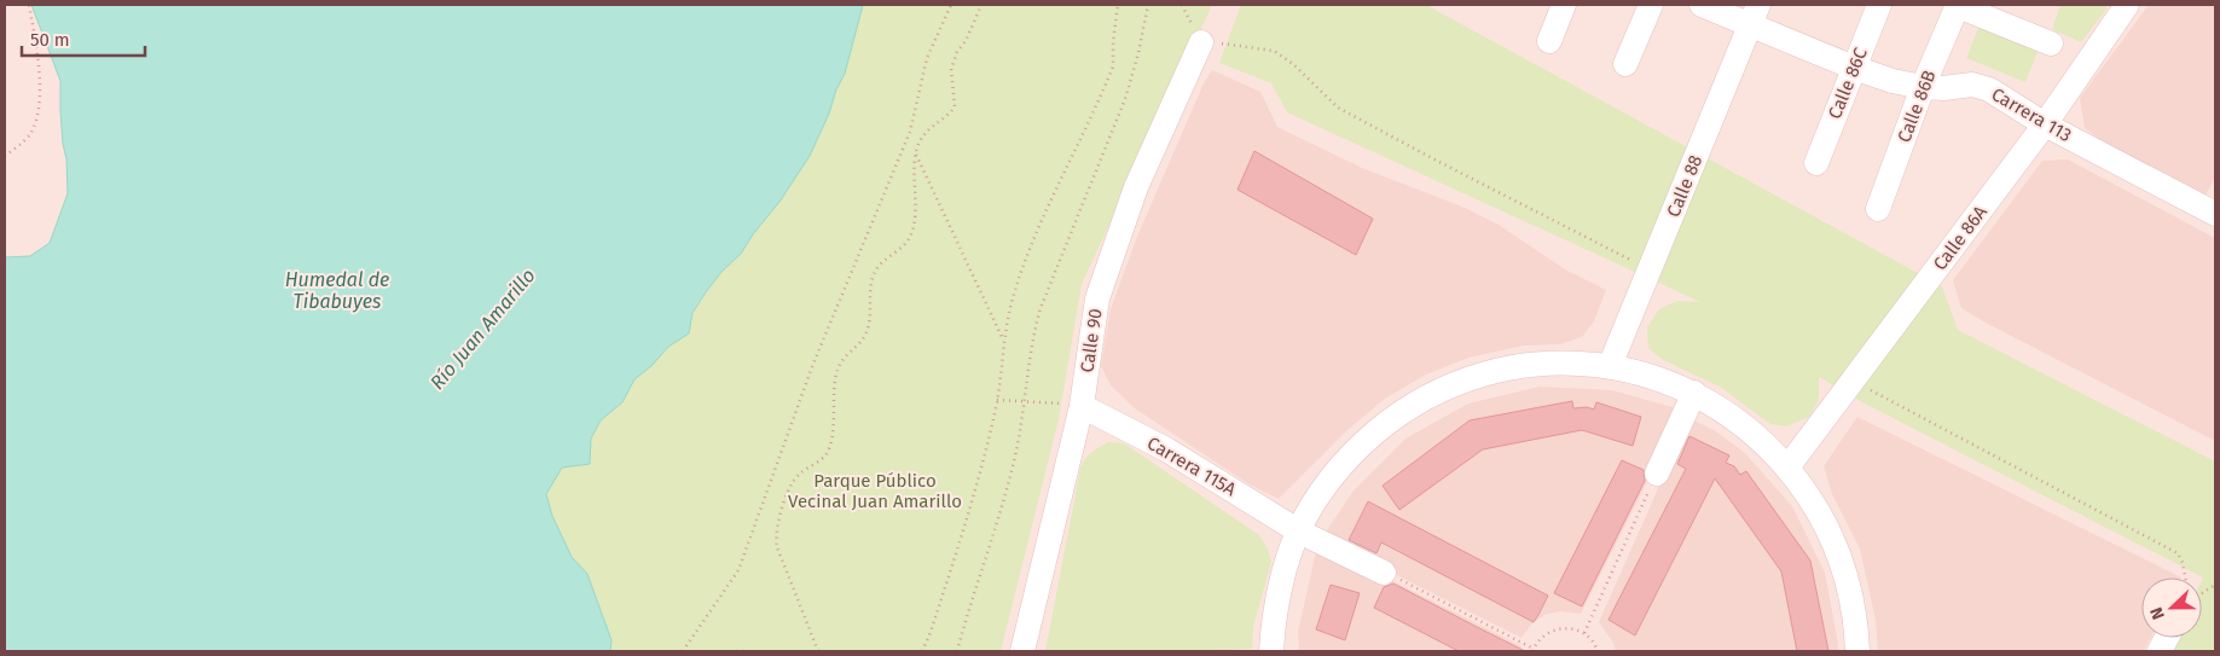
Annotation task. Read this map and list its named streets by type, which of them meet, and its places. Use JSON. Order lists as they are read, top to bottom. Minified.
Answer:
{"streets":{"street":["Calle 86C","Calle 86B","Carrera 113","Calle 88","Calle 86A","Calle 90","Carrera 115A"]},"crossings":[["Calle 86C","Carrera 113"],["Calle 86B","Carrera 113"],["Carrera 113","Calle 88"],["Carrera 113","Calle 86A"],["Calle 90","Carrera 115A"]],"water":["Humedal de Tibabuyes","Río Juan Amarillo"],"parks":["Parque Público Vecinal Juan Amarillo"],"scale_bar":"50 m","north":"left"}
